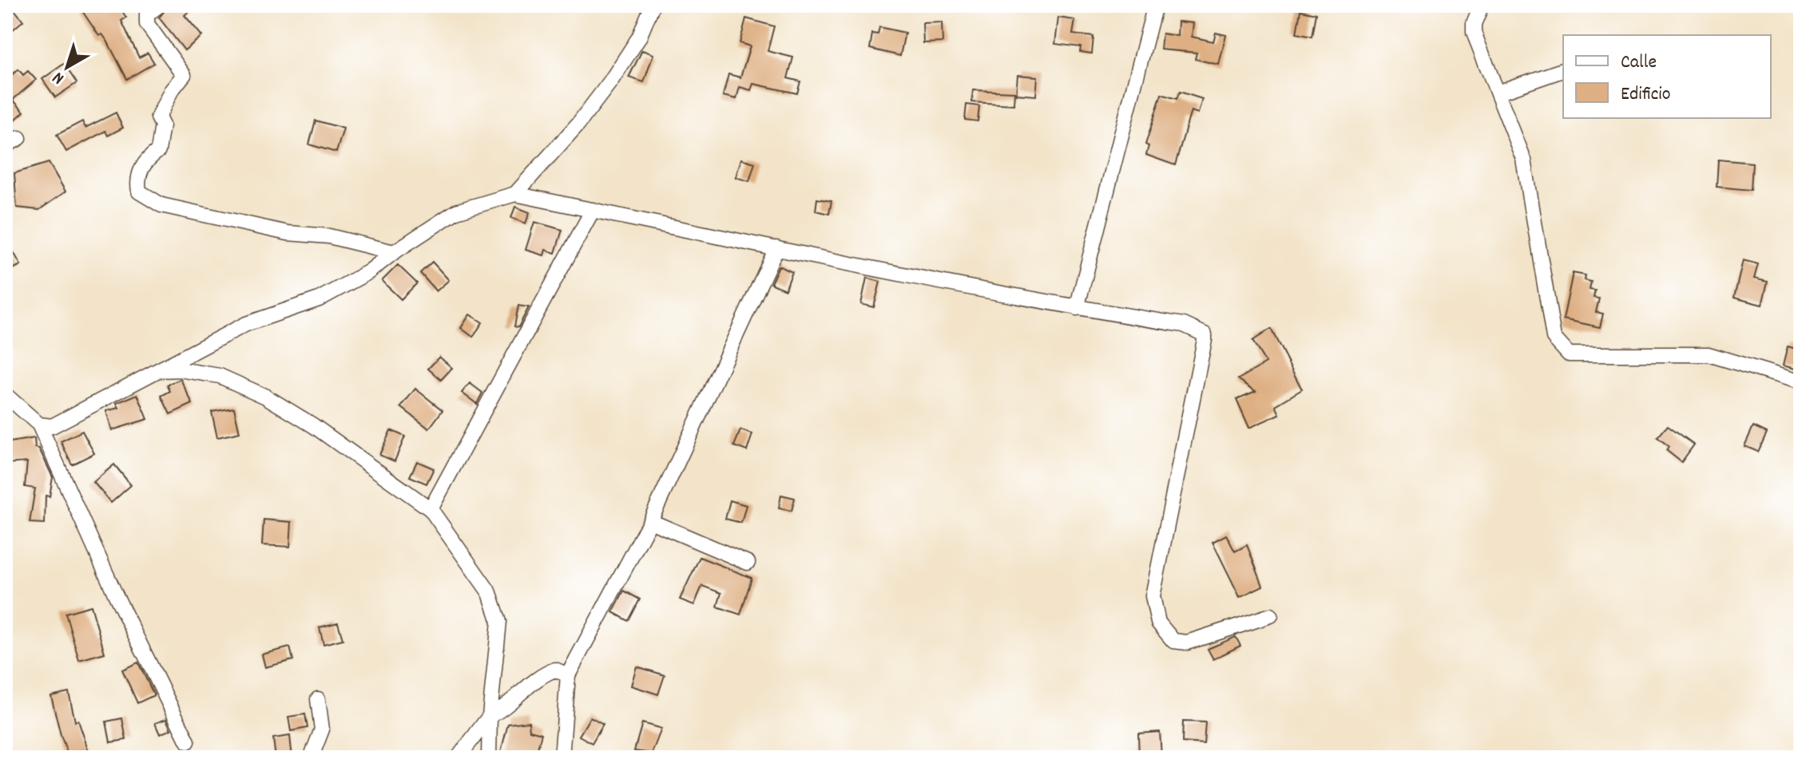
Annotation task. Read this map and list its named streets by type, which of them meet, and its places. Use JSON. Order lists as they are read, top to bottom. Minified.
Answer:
{"legend":["Calle","Edificio"],"north":"bottom left"}
